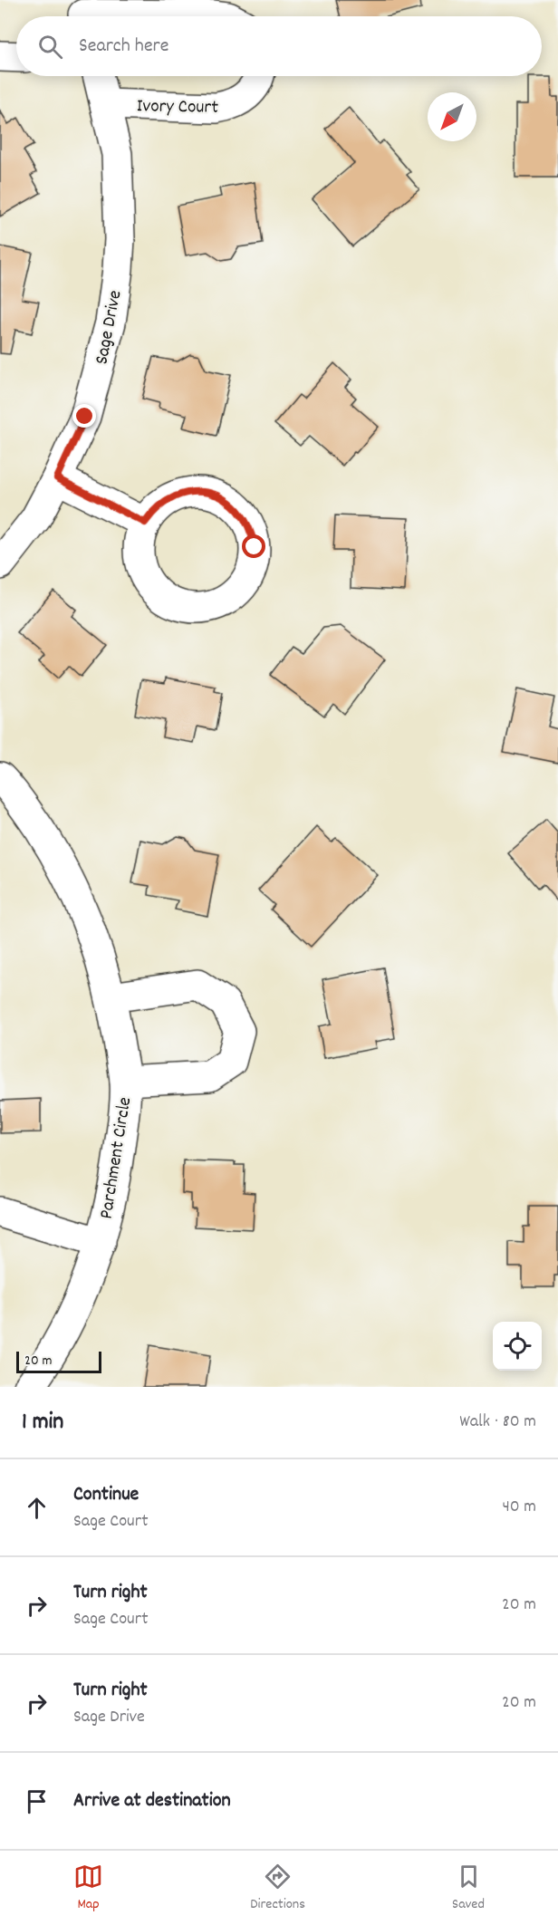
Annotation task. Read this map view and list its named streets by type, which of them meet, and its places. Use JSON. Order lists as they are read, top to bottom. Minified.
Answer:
{"streets":{"street":["Ivory Court","Sage Drive","Parchment Circle"]},"crossings":[["Ivory Court","Sage Drive"]],"scale_bar":"20 m","north":"bottom left","page":{"search":"Search here","scale":"20 m","heading":["1 min","Walk · 80 m"],"list":[["Continue","Sage Court","40 m"],["Turn right","Sage Court","20 m"],["Turn right","Sage Drive","20 m"],"Arrive at destination"],"nav":["Map","Directions","Saved"]}}
